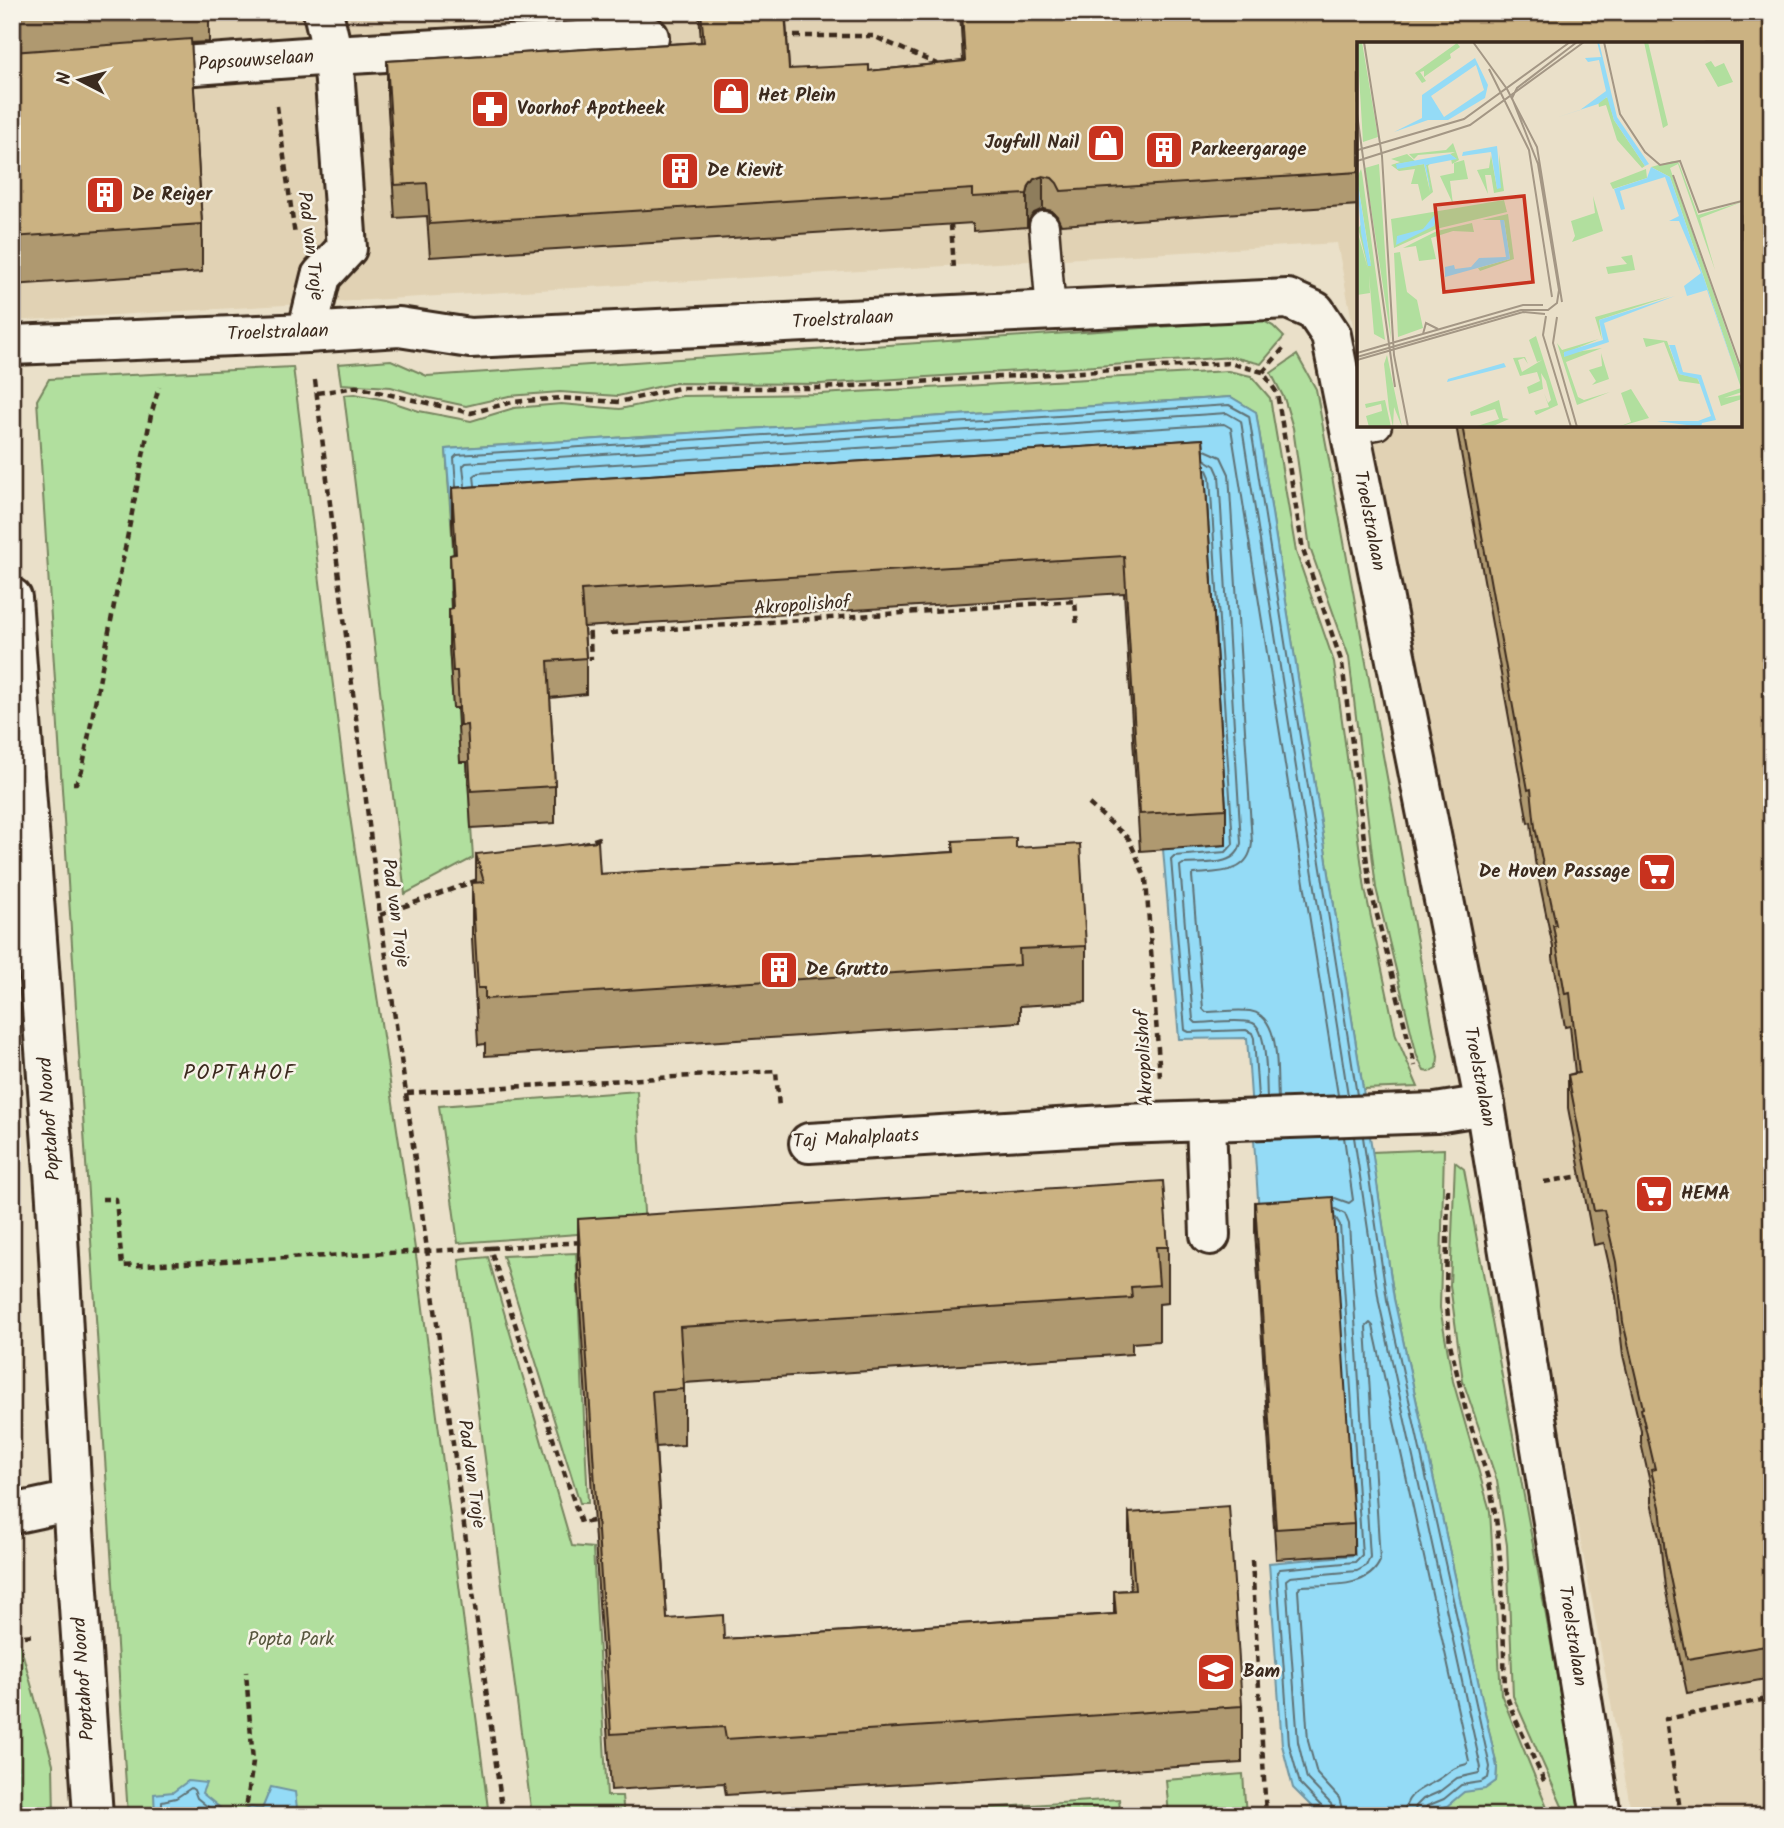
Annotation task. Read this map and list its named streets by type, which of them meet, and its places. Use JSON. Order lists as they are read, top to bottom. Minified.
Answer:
{"streets":{"street":["Papsouwselaan","Troelstralaan","Poptahof Noord","Taj Mahalplaats"],"path":["Pad van Troje","Akropolishof"]},"crossings":[["Papsouwselaan","Pad van Troje"],["Papsouwselaan","Troelstralaan"],["Pad van Troje","Troelstralaan"],["Pad van Troje","Taj Mahalplaats"],["Troelstralaan","Taj Mahalplaats"],["Akropolishof","Taj Mahalplaats"]],"districts":["POPTAHOF"],"parks":["Popta Park"],"places":{"shop":["Het Plein","Joyfull Nail"],"pharmacy":["Voorhof Apotheek"],"building":["Parkeergarage","De Kievit","De Reiger","De Grutto"],"supermarket":["De Hoven Passage","HEMA"],"school or university":["Bam"]},"north":"left"}
